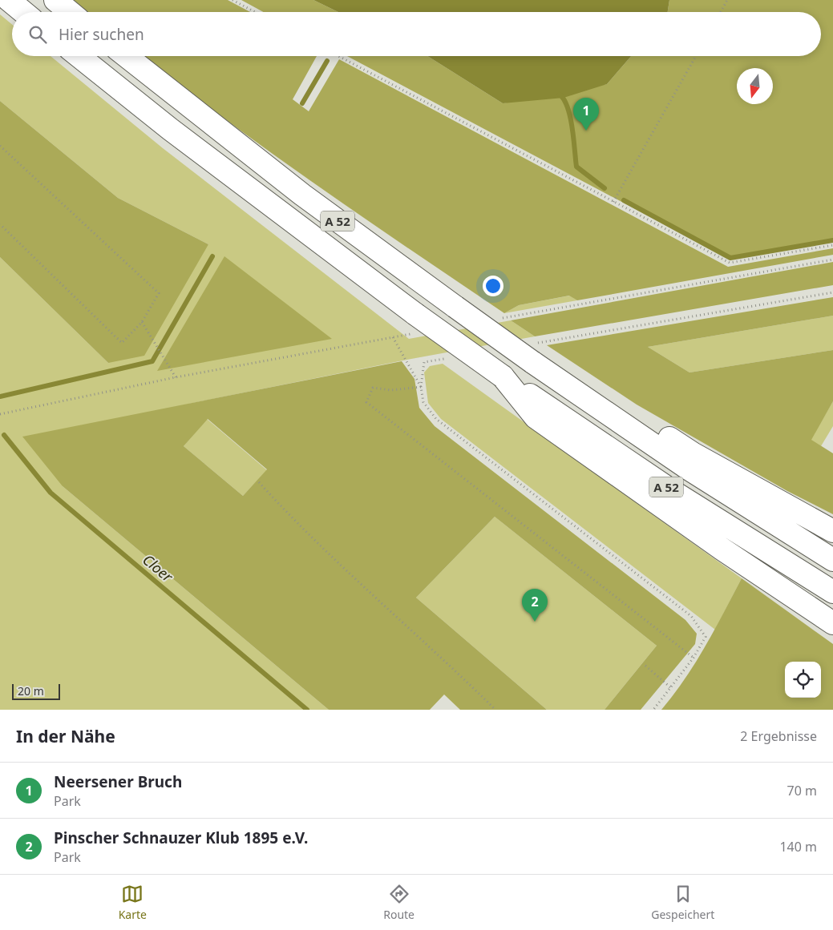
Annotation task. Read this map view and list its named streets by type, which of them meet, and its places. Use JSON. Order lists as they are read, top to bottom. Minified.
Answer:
{"streets":{"highway":["A 52"]},"water":["Cloer"],"scale_bar":"20 m","north":"bottom","page":{"search":"Hier suchen","pins":["1","2"],"scale":"20 m","heading":["In der Nähe","2 Ergebnisse"],"list":[{"mark":"1","name":"Neersener Bruch","note":"Park","value":"70 m"},{"mark":"2","name":"Pinscher Schnauzer Klub 1895 e.V.","note":"Park","value":"140 m"}],"nav":["Karte","Route","Gespeichert"]}}
